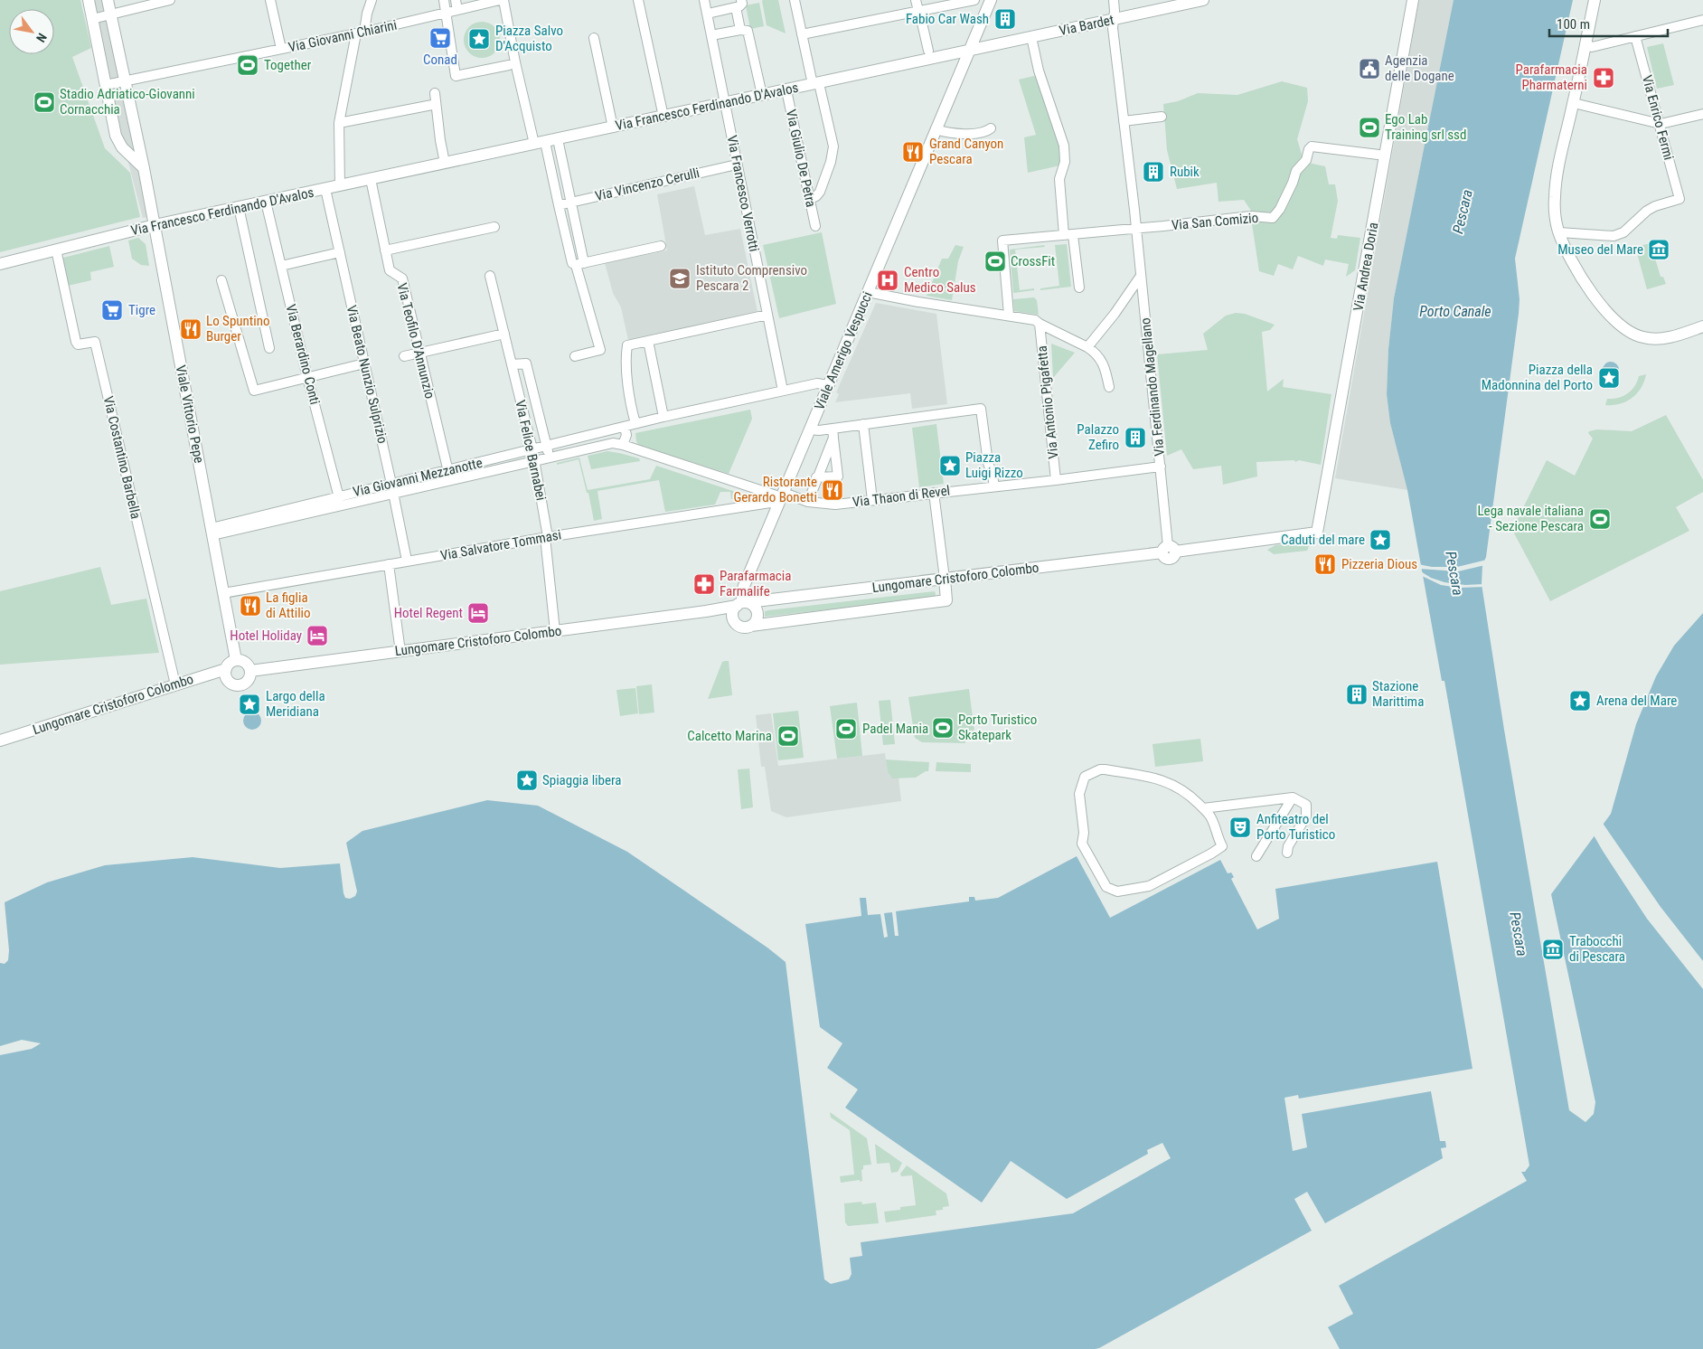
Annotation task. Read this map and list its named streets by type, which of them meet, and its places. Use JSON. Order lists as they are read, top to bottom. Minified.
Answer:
{"streets":{"street":["Via Bardet","Via Giovanni Chiarini","Via Francesco Ferdinando D'Avalos","Via Enrico Fermi","Via Giulio De Petra","Via Vincenzo Cerulli","Via Francesco Verrotti","Via San Comizio","Via Andrea Doria","Via Teofilo D'Annunzio","Viale Amerigo Vespucci","Via Berardino Conti","Via Beato Nunzio Sulprizio","Via Ferdinando Magellano","Via Antonio Pigafetta","Viale Vittorio Pepe","Via Felice Barnabei","Via Costantino Barbella","Via Giovanni Mezzanotte","Via Thaon di Revel","Via Salvatore Tommasi","Lungomare Cristoforo Colombo"]},"crossings":[["Via Bardet","Via Francesco Ferdinando D'Avalos"],["Via Bardet","Viale Amerigo Vespucci"],["Via Bardet","Via Ferdinando Magellano"],["Via Giovanni Chiarini","Viale Vittorio Pepe"],["Via Francesco Ferdinando D'Avalos","Via Giulio De Petra"],["Via Francesco Ferdinando D'Avalos","Via Francesco Verrotti"],["Via Francesco Ferdinando D'Avalos","Via Teofilo D'Annunzio"],["Via Francesco Ferdinando D'Avalos","Viale Amerigo Vespucci"],["Via Francesco Ferdinando D'Avalos","Via Berardino Conti"],["Via Francesco Ferdinando D'Avalos","Via Beato Nunzio Sulprizio"],["Via Francesco Ferdinando D'Avalos","Viale Vittorio Pepe"],["Via Francesco Ferdinando D'Avalos","Via Costantino Barbella"],["Via Vincenzo Cerulli","Via Francesco Verrotti"],["Via Francesco Verrotti","Via Giovanni Mezzanotte"],["Via San Comizio","Via Andrea Doria"],["Via San Comizio","Via Ferdinando Magellano"],["Via Andrea Doria","Lungomare Cristoforo Colombo"],["Via Teofilo D'Annunzio","Via Giovanni Mezzanotte"],["Viale Amerigo Vespucci","Via Giovanni Mezzanotte"],["Viale Amerigo Vespucci","Via Thaon di Revel"],["Viale Amerigo Vespucci","Via Salvatore Tommasi"],["Viale Amerigo Vespucci","Lungomare Cristoforo Colombo"],["Via Berardino Conti","Via Giovanni Mezzanotte"],["Via Beato Nunzio Sulprizio","Via Giovanni Mezzanotte"],["Via Beato Nunzio Sulprizio","Via Salvatore Tommasi"],["Via Ferdinando Magellano","Via Thaon di Revel"],["Via Ferdinando Magellano","Lungomare Cristoforo Colombo"],["Via Antonio Pigafetta","Via Thaon di Revel"],["Viale Vittorio Pepe","Via Giovanni Mezzanotte"],["Viale Vittorio Pepe","Via Salvatore Tommasi"],["Viale Vittorio Pepe","Lungomare Cristoforo Colombo"],["Via Felice Barnabei","Via Giovanni Mezzanotte"],["Via Felice Barnabei","Via Salvatore Tommasi"],["Via Felice Barnabei","Lungomare Cristoforo Colombo"],["Via Costantino Barbella","Lungomare Cristoforo Colombo"],["Via Giovanni Mezzanotte","Via Thaon di Revel"],["Via Giovanni Mezzanotte","Via Salvatore Tommasi"],["Via Thaon di Revel","Via Salvatore Tommasi"]],"water":["Pescara","Porto Canale"],"places":{"building":["Fabio Car Wash","Rubik","Palazzo Zefiro","Stazione Marittima"],"supermarket":["Conad","Tigre"],"place":["Piazza Salvo D'Acquisto","Piazza della Madonnina del Porto","Piazza Luigi Rizzo","Caduti del mare","Arena del Mare","Largo della Meridiana","Spiaggia libera"],"sports":["Together","Stadio Adriatico-Giovanni Cornacchia","Ego Lab Training srl ssd","CrossFit","Lega navale italiana - Sezione Pescara","Porto Turistico Skatepark","Padel Mania","Calcetto Marina"],"public building":["Agenzia delle Dogane"],"pharmacy":["Parafarmacia Pharmaterni","Parafarmacia Farmalife"],"restaurant":["Grand Canyon Pescara","Lo Spuntino Burger","Ristorante Gerardo Bonetti","Pizzeria Dious","La figlia di Attilio"],"museum":["Museo del Mare","Trabocchi di Pescara"],"school or university":["Istituto Comprensivo Pescara 2"],"hospital":["Centro Medico Salus"],"hotel":["Hotel Regent","Hotel Holiday"],"theatre":["Anfiteatro del Porto Turistico"]},"scale_bar":"100 m","north":"bottom right"}
